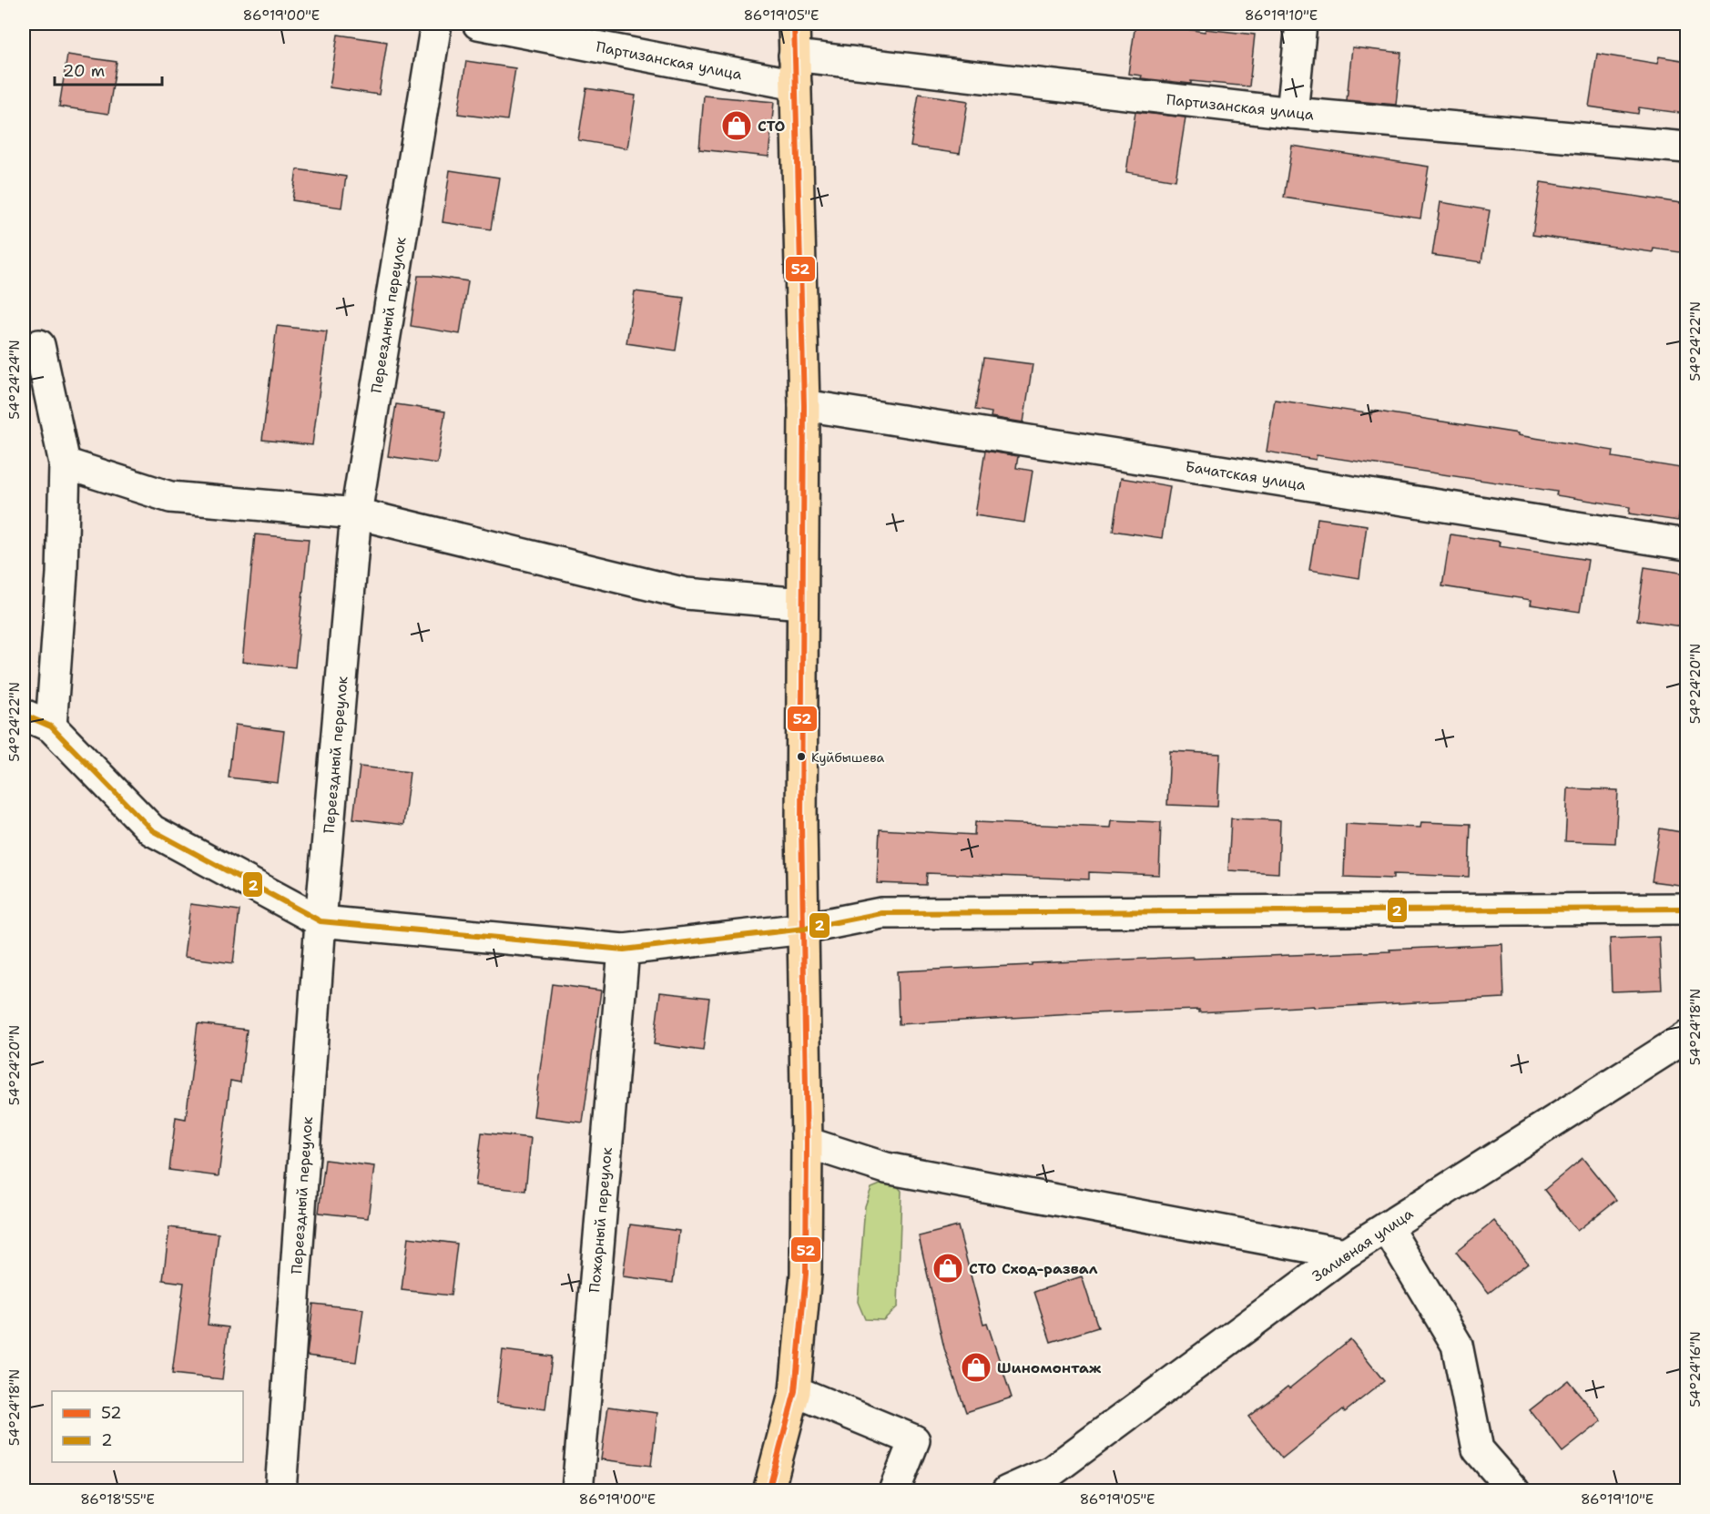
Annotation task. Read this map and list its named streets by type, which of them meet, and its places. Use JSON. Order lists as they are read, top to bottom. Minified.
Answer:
{"streets":{"street":["Партизанская улица","Переездный переулок","Бачатская улица","Пожарный переулок","Заливная улица"]},"places":{"shop":["СТО","СТО Сход-развал","Шиномонтаж"],"other":["Куйбышева"]},"lines":["transit line 52","transit line 2"],"legend":["52","2"],"scale_bar":"20 m","coordinates":["86°19'00\"E","86°19'05\"E","86°19'10\"E","54°24'22\"N","54°24'24\"N","54°24'20\"N","54°24'18\"N","54°24'16\"N","86°18'55\"E"]}
